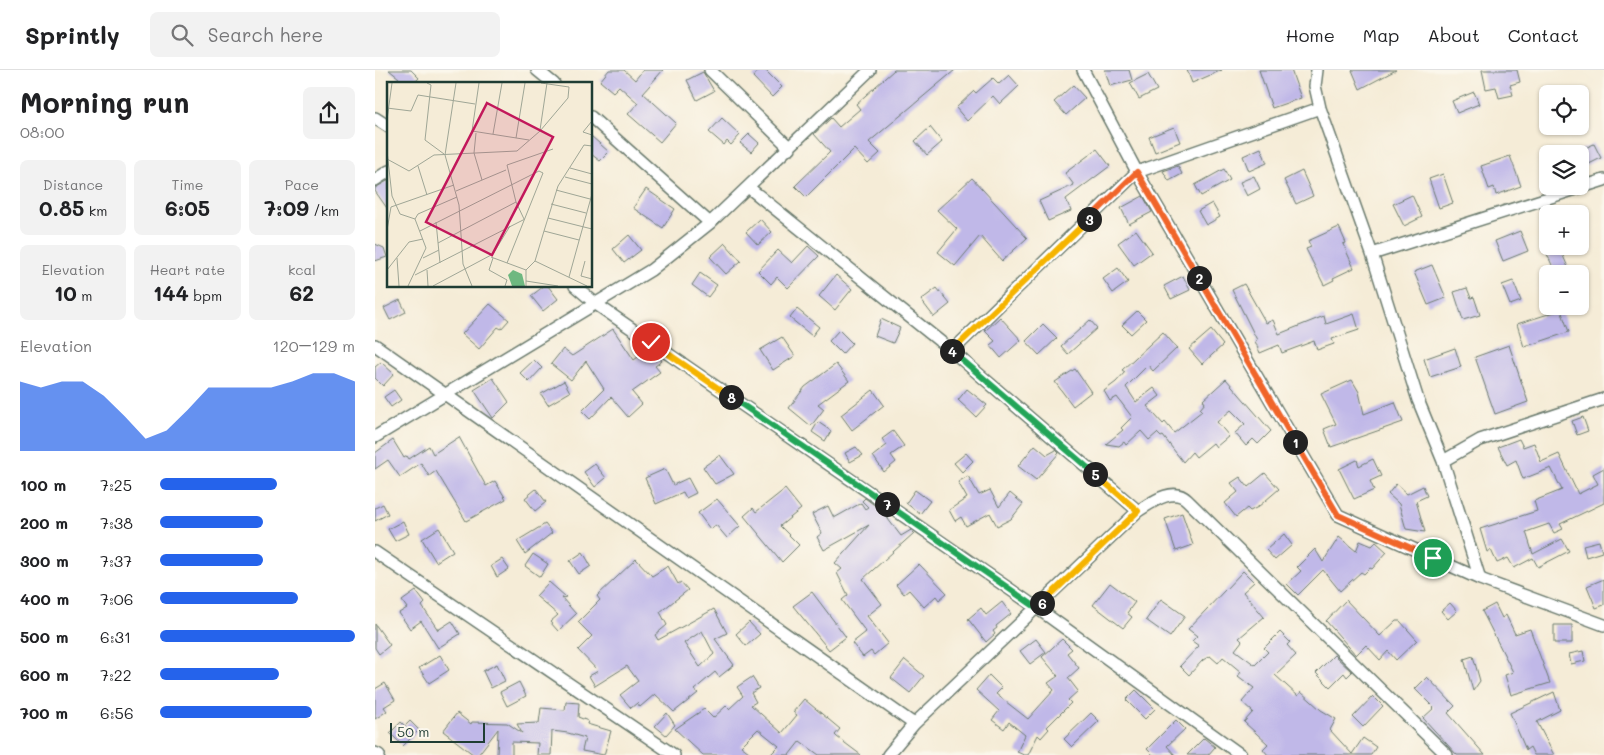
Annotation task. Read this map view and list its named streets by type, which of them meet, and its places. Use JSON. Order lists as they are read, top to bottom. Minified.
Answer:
{"scale_bar":"50 m","page":{"header":"Sprintly","search":"Search here","nav":["Home","Map","About","Contact"],"heading":["Morning run","08:00"],"map_buttons":["+","−"],"stats":[["Distance","0.85 km"],["Time","6:05"],["Pace","7:09 /km"],["Elevation","10 m"],["Heart rate","144 bpm"],["kcal","62"]],"pins":["3","2","4","8","1","5","7","6"],"chart":["Elevation","120–129 m"],"list":[{"name":"100 m","note":"7:25"},{"name":"200 m","note":"7:38"},{"name":"300 m","note":"7:37"},{"name":"400 m","note":"7:06"},{"name":"500 m","note":"6:31"},{"name":"600 m","note":"7:22"},{"name":"700 m","note":"6:56"}],"scale":"50 m"}}
